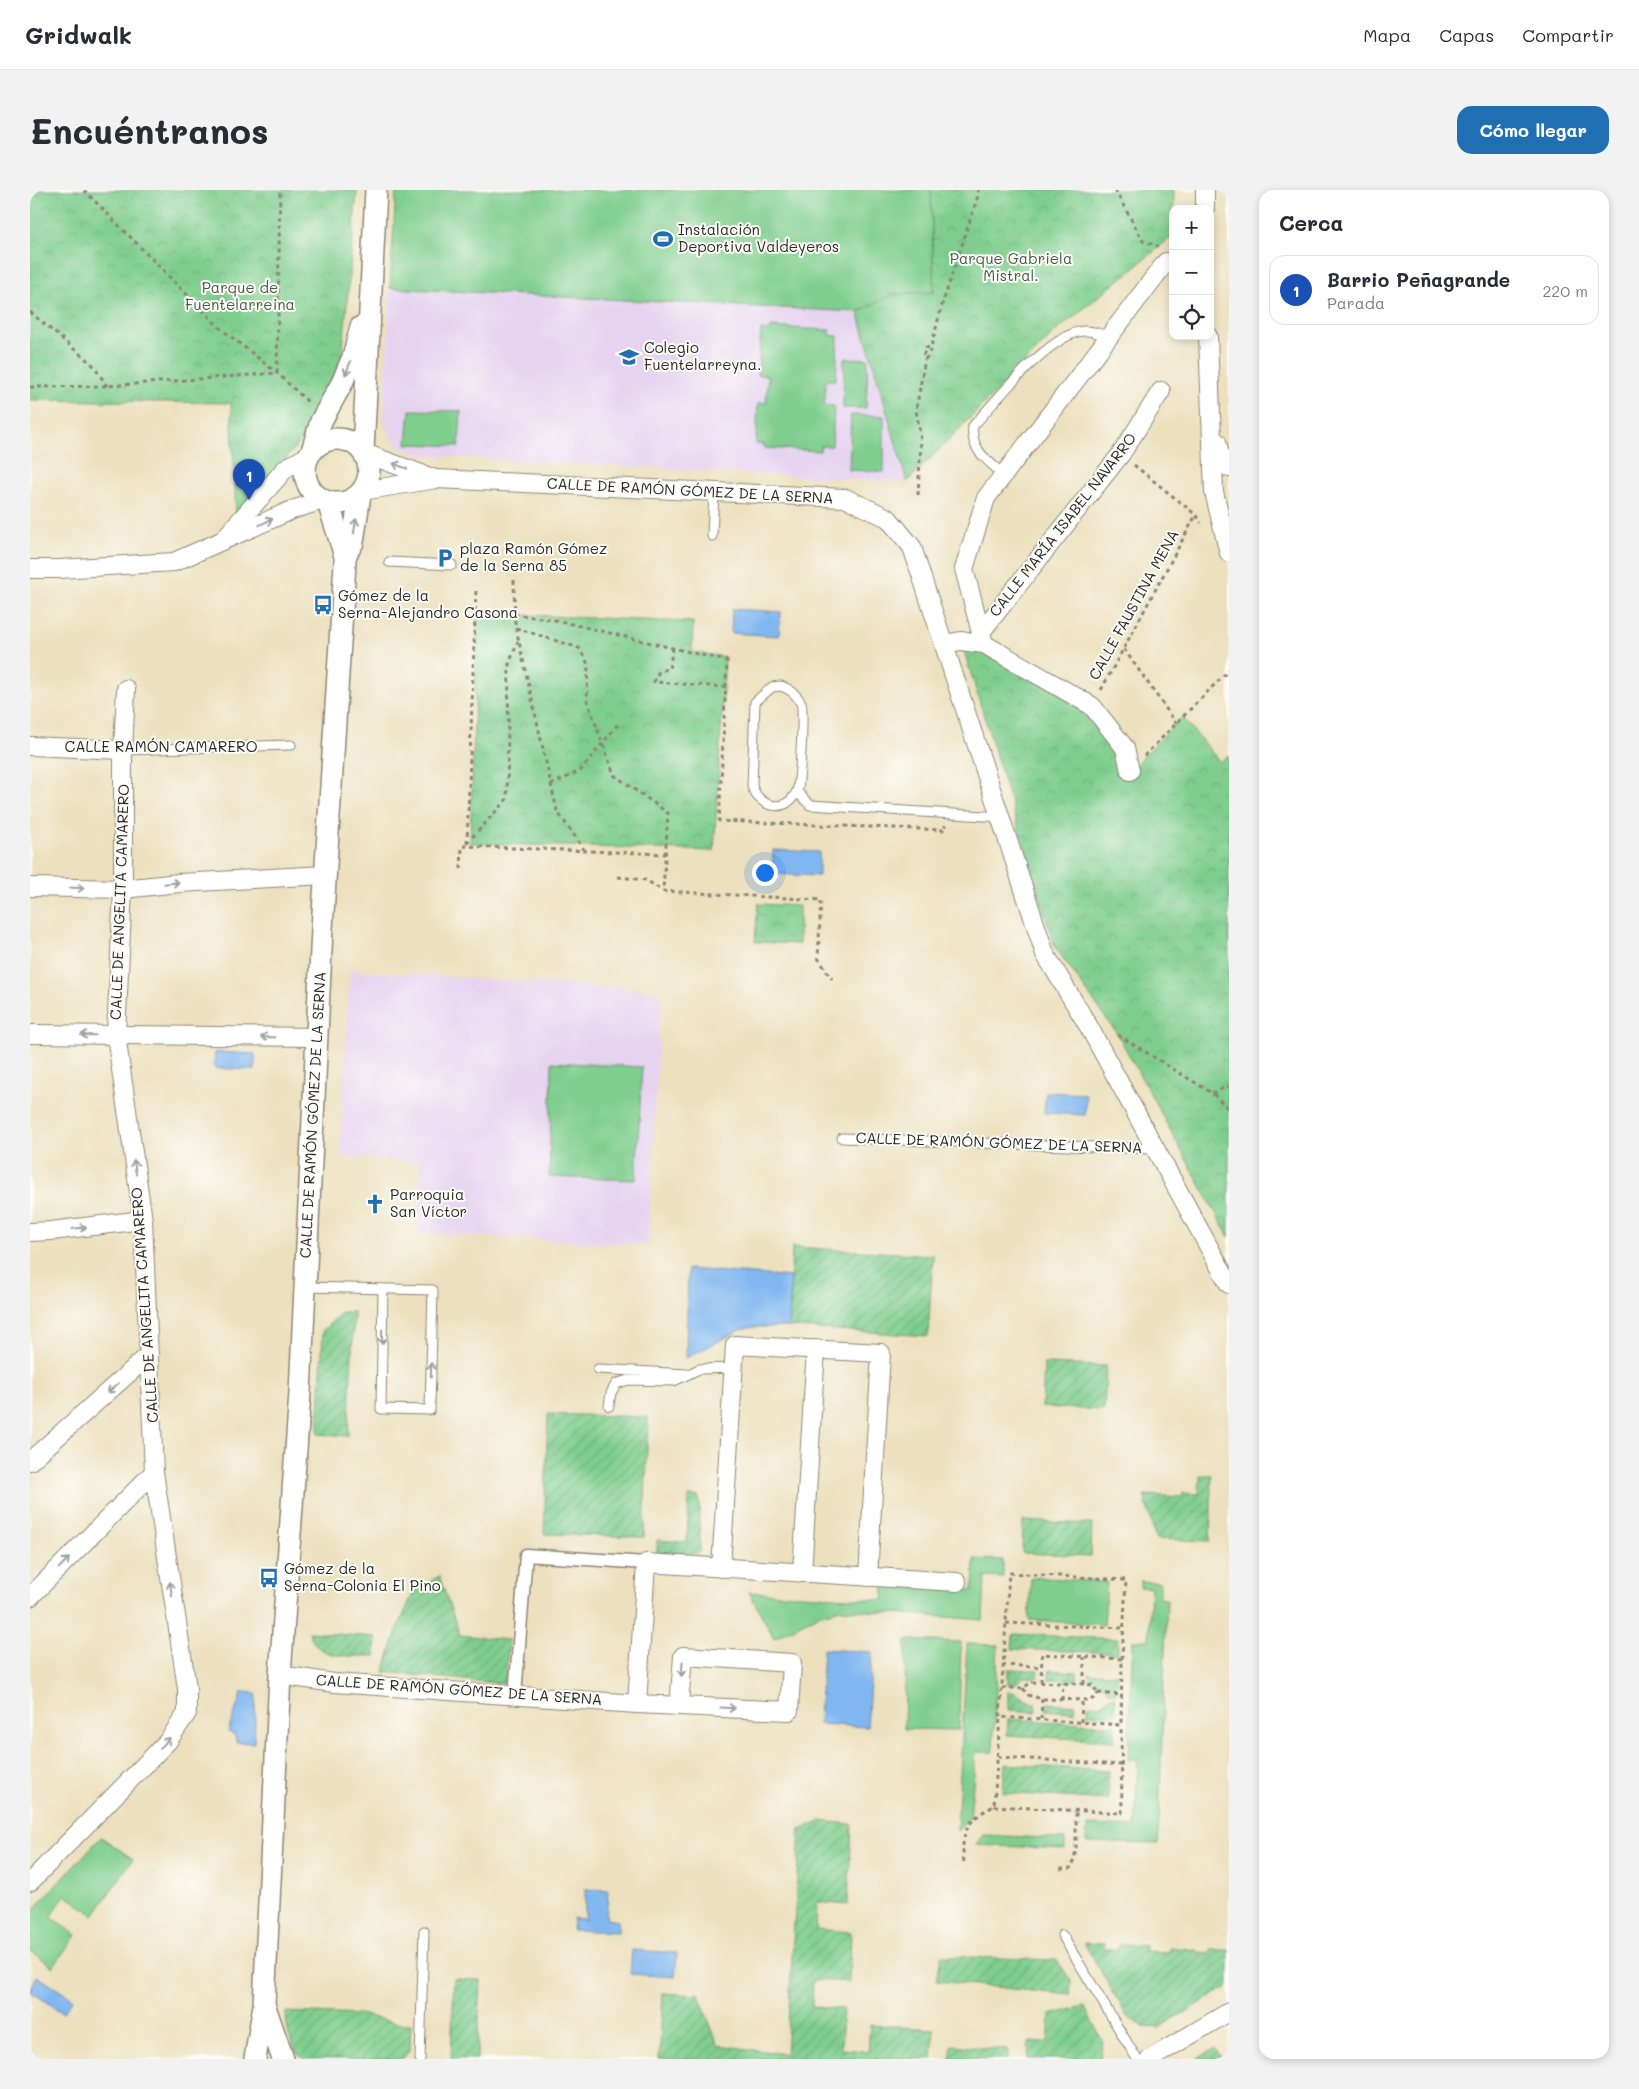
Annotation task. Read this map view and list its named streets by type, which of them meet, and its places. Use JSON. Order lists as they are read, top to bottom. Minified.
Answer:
{"streets":{"street":["CALLE DE RAMÓN GÓMEZ DE LA SERNA","CALLE MARÍA ISABEL NAVARRO","CALLE RAMÓN CAMARERO","CALLE DE ANGELITA CAMARERO"],"path":["CALLE FAUSTINA MENA"]},"crossings":[["CALLE RAMÓN CAMARERO","CALLE DE ANGELITA CAMARERO"]],"one_way":["CALLE DE ANGELITA CAMARERO"],"parks":["Parque Gabriela Mistral.","Parque de Fuentelarreina"],"places":{"sports":["Instalación Deportiva Valdeyeros"],"school or university":["Colegio Fuentelarreyna."],"parking":["plaza Ramón Gómez de la Serna 85"],"bus stop":["Gómez de la Serna-Alejandro Casona","Gómez de la Serna-Colonia El Pino"],"church":["Parroquia San Víctor"]},"page":{"header":"Gridwalk","nav":["Mapa","Capas","Compartir"],"buttons":"Cómo llegar","title":"Encuéntranos","heading":"Cerca","map_buttons":["+","−"],"list":[{"mark":"1","name":"Barrio Peñagrande","note":"Parada","value":"220 m"}],"pins":"1"}}
